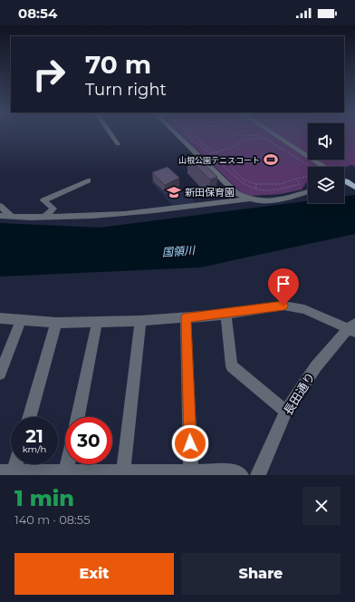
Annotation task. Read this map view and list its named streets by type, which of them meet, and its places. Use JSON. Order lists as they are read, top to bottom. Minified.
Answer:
{"streets":{"street":["長田通り"]},"water":["国領川"],"places":{"sports":["山根公園テニスコート"],"school or university":["新田保育園"]},"page":{"status":"08:54","turn":["70 m","Turn right"],"speed":"21 km/h","limit":"30","heading":["1 min","140 m · 08:55"],"buttons":["Exit","Share"]}}
